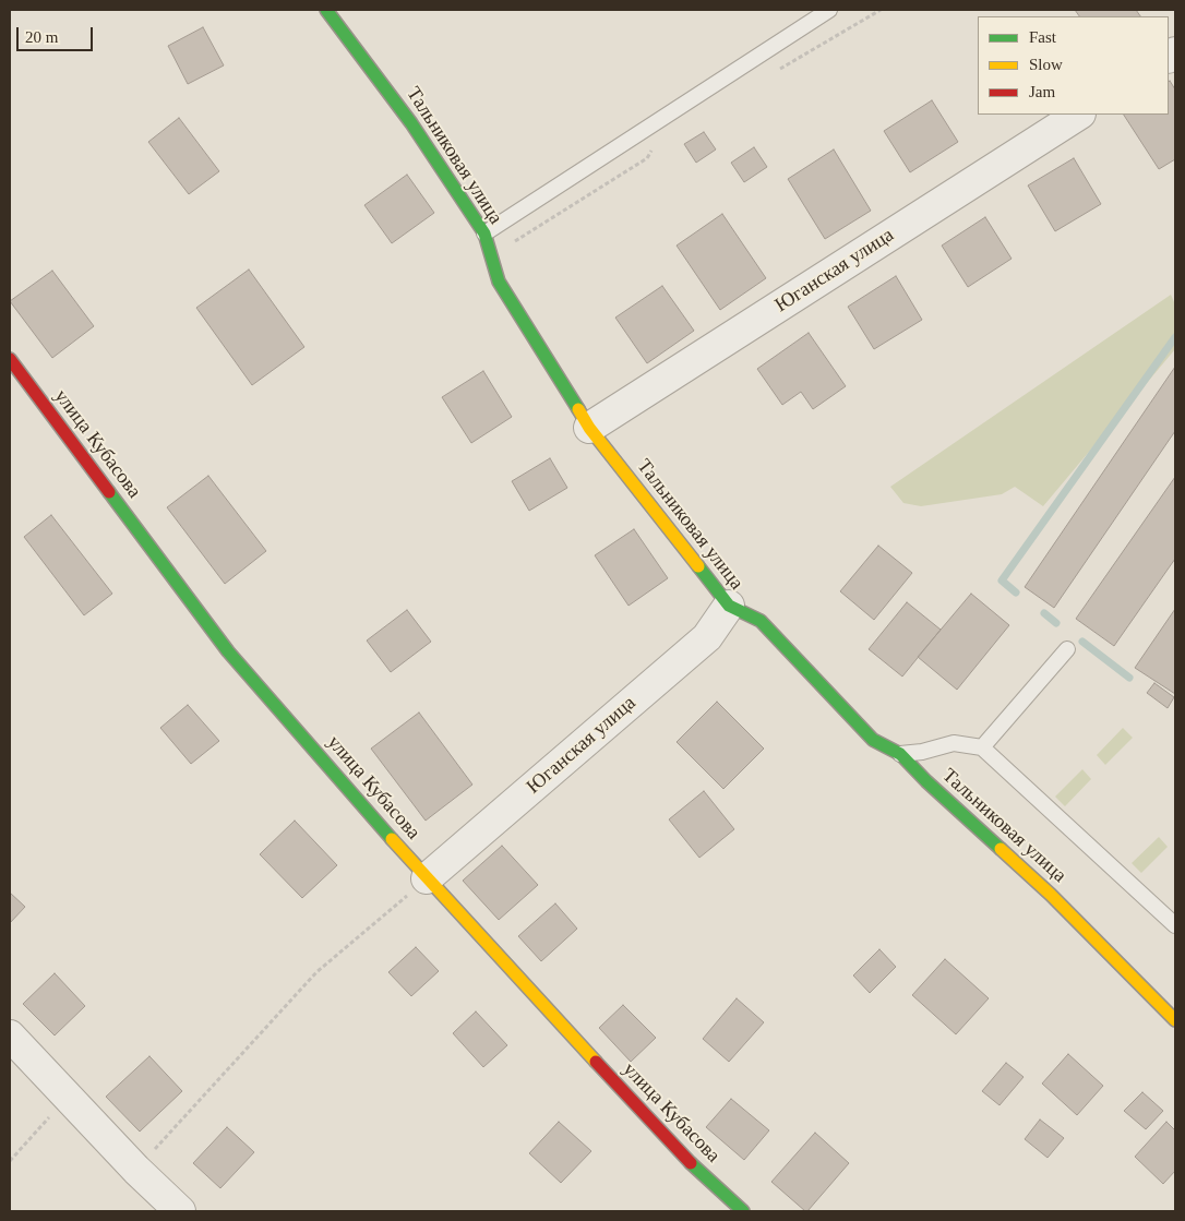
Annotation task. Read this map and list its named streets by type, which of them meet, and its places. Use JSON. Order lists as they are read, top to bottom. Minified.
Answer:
{"streets":{"street":["Тальниковая улица","Юганская улица","улица Кубасова"]},"crossings":[["Тальниковая улица","Юганская улица"],["Юганская улица","улица Кубасова"]],"legend":["Fast","Slow","Jam"],"scale_bar":"20 m"}
